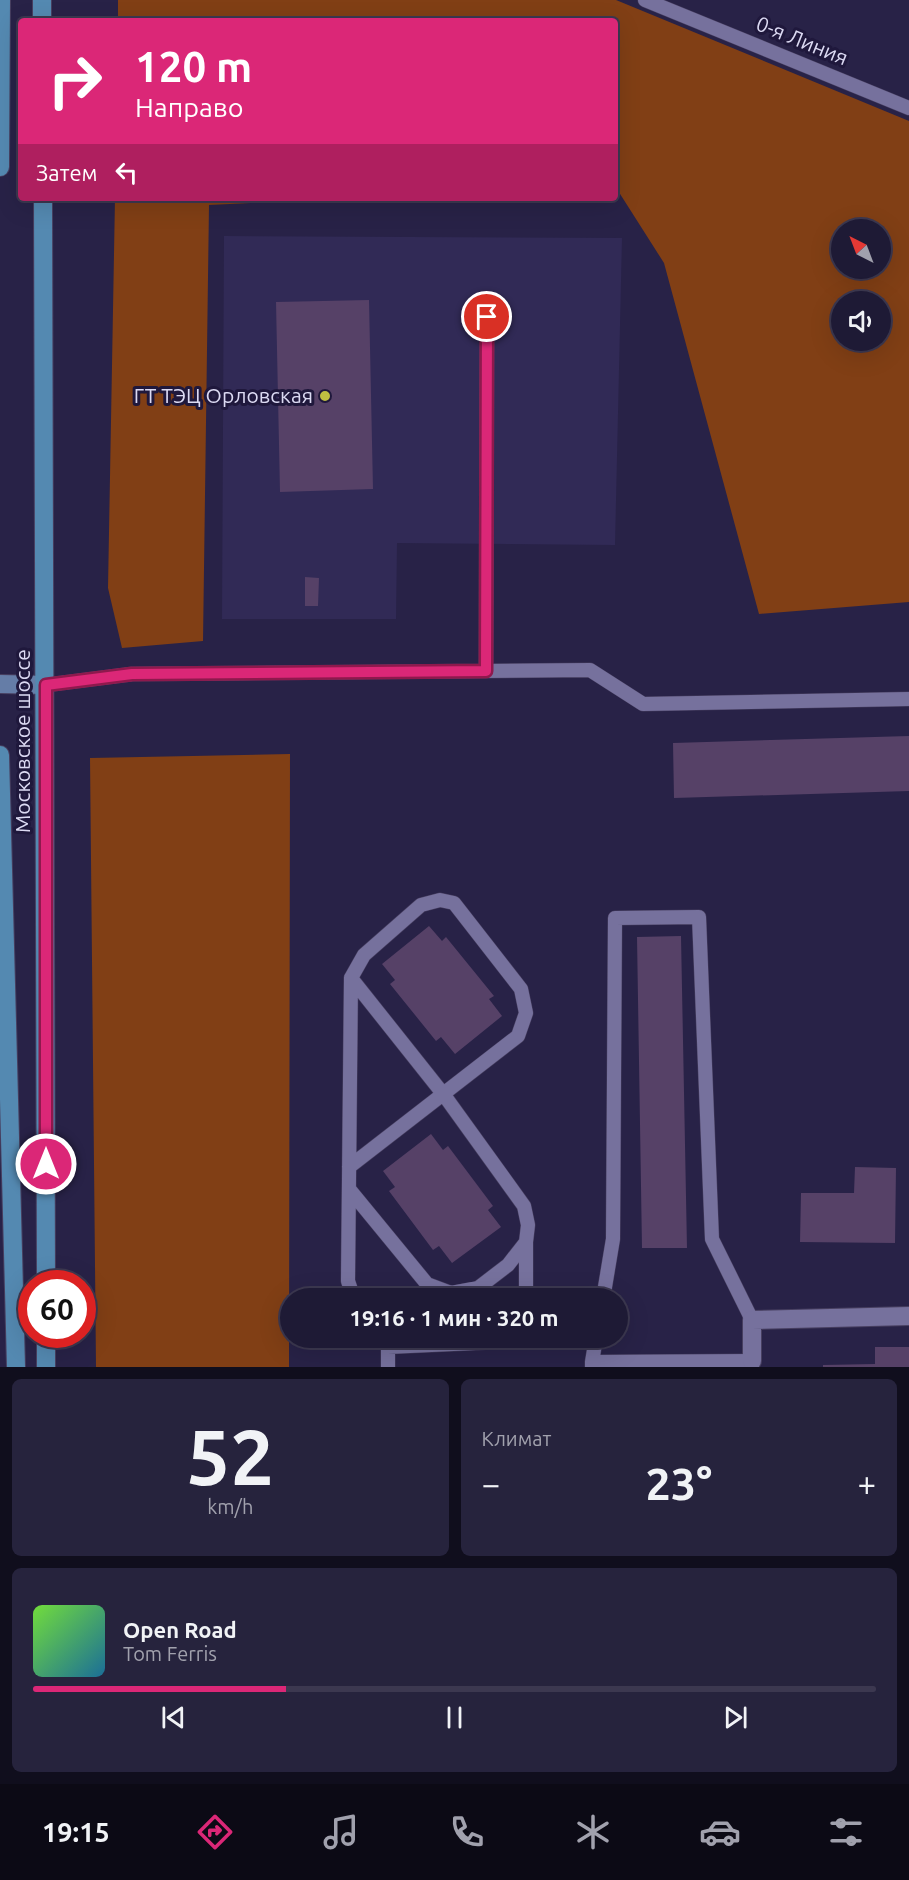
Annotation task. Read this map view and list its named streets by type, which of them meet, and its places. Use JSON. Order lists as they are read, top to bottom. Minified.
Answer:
{"streets":{"main road":["Московское шоссе"],"lane":["0-я Линия"]},"places":["ГТ ТЭЦ Орловская"],"north":"top left","page":{"turn":["120 m","Направо"],"then":"Затем","limit":"60","trip":"19:16 · 1 мин · 320 m","tile":[["52","km/h"],"Климат"],"heat":["−","23°","+"],"song":["Open Road","Tom Ferris"],"tabs":"19:15"}}
